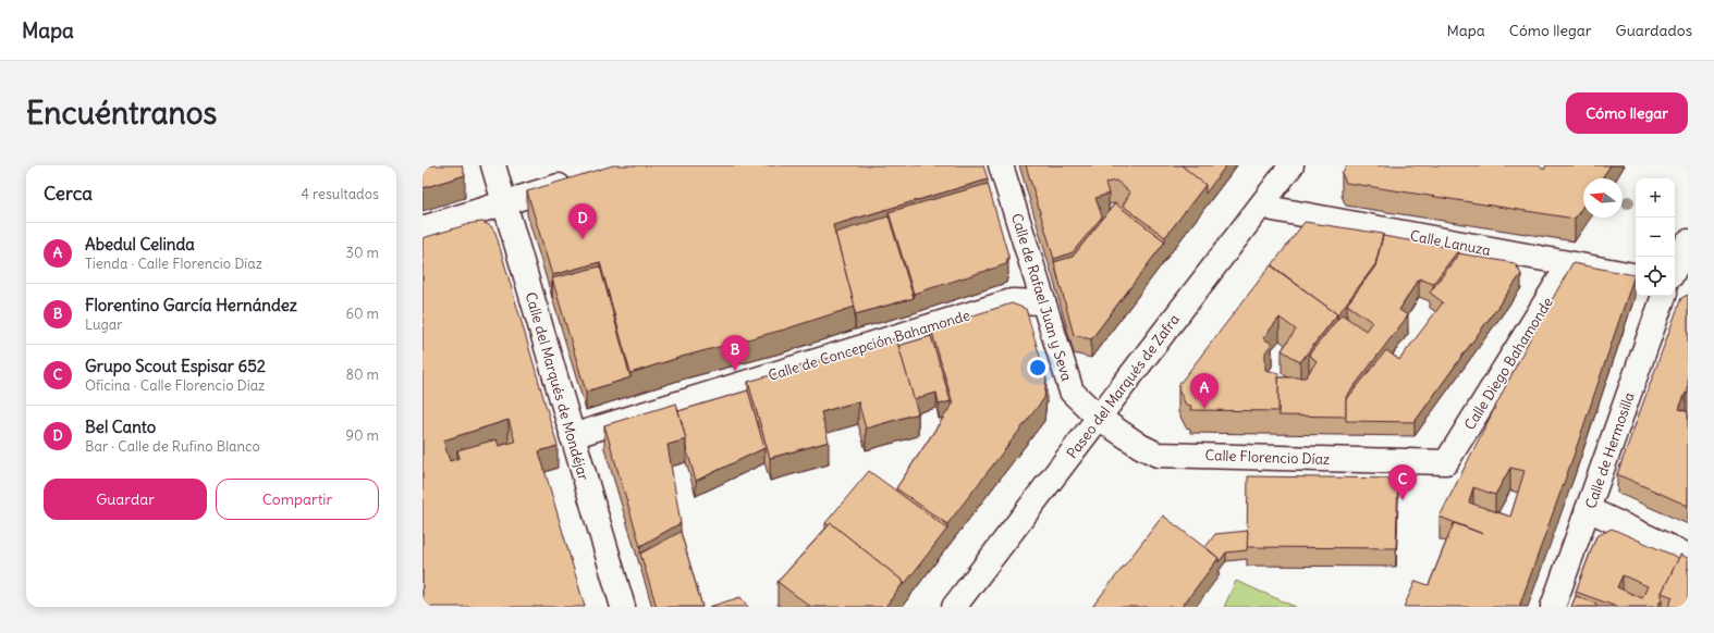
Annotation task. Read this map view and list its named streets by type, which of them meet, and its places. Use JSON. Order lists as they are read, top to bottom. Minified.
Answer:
{"streets":{"street":["Calle Lanuza","Calle de Rafael Juan y Seva","Calle de Concepción Bahamonde","Calle Diego Bahamonde","Calle del Marqués de Mondéjar","Paseo del Marqués de Zafra","Calle de Hermosilla","Calle Florencio Díaz"]},"crossings":[["Calle Lanuza","Calle Diego Bahamonde"],["Calle Lanuza","Paseo del Marqués de Zafra"],["Calle de Rafael Juan y Seva","Calle de Concepción Bahamonde"],["Calle de Rafael Juan y Seva","Paseo del Marqués de Zafra"],["Calle de Rafael Juan y Seva","Calle Florencio Díaz"],["Calle de Concepción Bahamonde","Calle del Marqués de Mondéjar"],["Calle Diego Bahamonde","Calle Florencio Díaz"],["Paseo del Marqués de Zafra","Calle Florencio Díaz"]],"north":"left","page":{"header":"Mapa","nav":["Mapa","Cómo llegar","Guardados"],"buttons":["Cómo llegar",["Guardar","Compartir"]],"title":"Encuéntranos","heading":["Cerca","4 resultados"],"map_buttons":["+","−"],"pins":["D","B","A","C"],"list":[{"mark":"A","name":"Abedul Celinda","note":"Tienda · Calle Florencio Díaz","value":"30 m"},{"mark":"B","name":"Florentino García Hernández","note":"Lugar","value":"60 m"},{"mark":"C","name":"Grupo Scout Espisar 652","note":"Oficina · Calle Florencio Díaz","value":"80 m"},{"mark":"D","name":"Bel Canto","note":"Bar · Calle de Rufino Blanco","value":"90 m"}]}}
